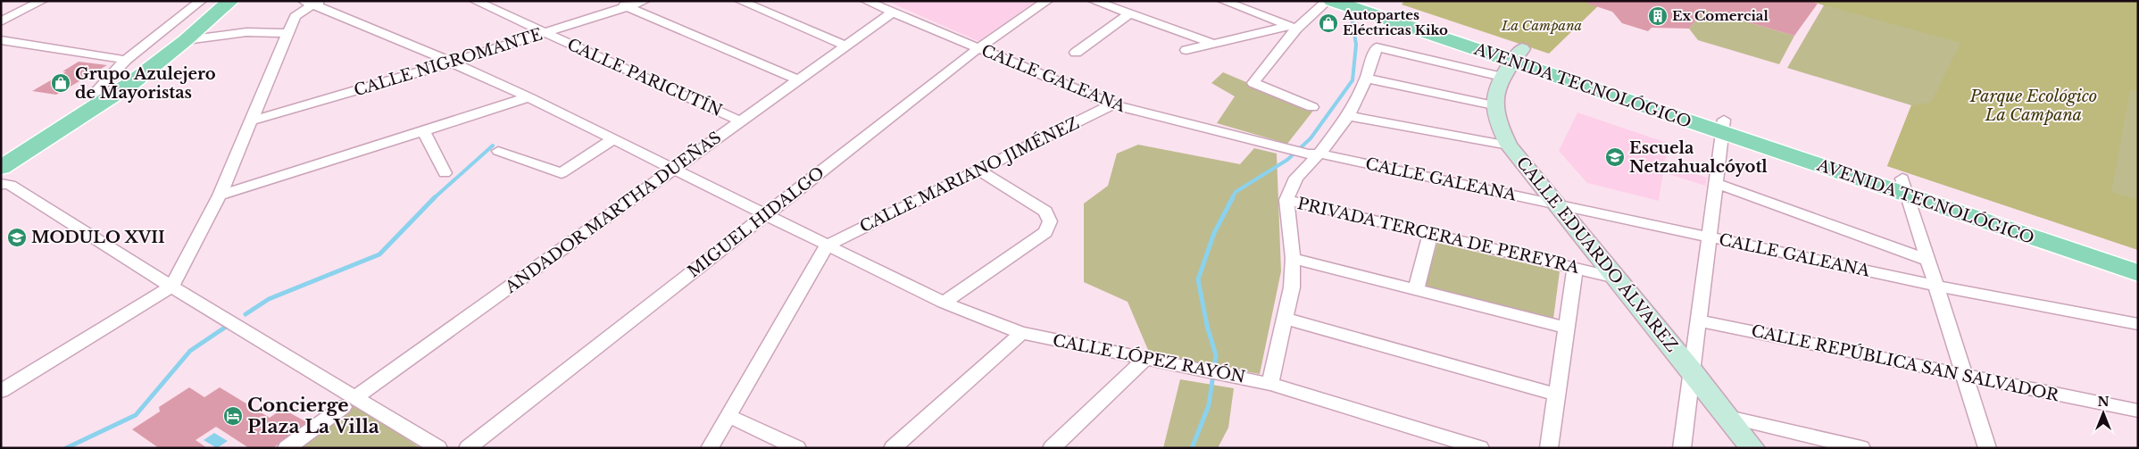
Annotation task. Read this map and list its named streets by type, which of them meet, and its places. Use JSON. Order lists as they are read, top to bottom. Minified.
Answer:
{"streets":{"main road":["AVENIDA TECNOLÓGICO"],"street":["CALLE NIGROMANTE","CALLE PARICUTÍN","CALLE GALEANA","CALLE MARIANO JIMÉNEZ","ANDADOR MARTHA DUEÑAS","MIGUEL HIDALGO","PRIVADA TERCERA DE PEREYRA","CALLE EDUARDO ÁLVAREZ","CALLE LÓPEZ RAYÓN","CALLE REPÚBLICA SAN SALVADOR"]},"crossings":[["CALLE NIGROMANTE","CALLE PARICUTÍN"],["CALLE NIGROMANTE","CALLE LÓPEZ RAYÓN"],["CALLE PARICUTÍN","ANDADOR MARTHA DUEÑAS"],["CALLE GALEANA","CALLE MARIANO JIMÉNEZ"],["CALLE GALEANA","ANDADOR MARTHA DUEÑAS"],["CALLE GALEANA","MIGUEL HIDALGO"],["CALLE GALEANA","CALLE EDUARDO ÁLVAREZ"],["AVENIDA TECNOLÓGICO","CALLE EDUARDO ÁLVAREZ"],["CALLE MARIANO JIMÉNEZ","CALLE LÓPEZ RAYÓN"],["ANDADOR MARTHA DUEÑAS","CALLE LÓPEZ RAYÓN"],["MIGUEL HIDALGO","CALLE LÓPEZ RAYÓN"],["PRIVADA TERCERA DE PEREYRA","CALLE EDUARDO ÁLVAREZ"]],"parks":["La Campana","Parque Ecológico La Campana"],"places":{"building":["Ex Comercial"],"shop":["Autopartes Eléctricas Kiko","Grupo Azulejero de Mayoristas"],"school or university":["Escuela Netzahualcóyotl","MODULO XVII"],"hotel":["Concierge Plaza La Villa"]},"north":"top"}
